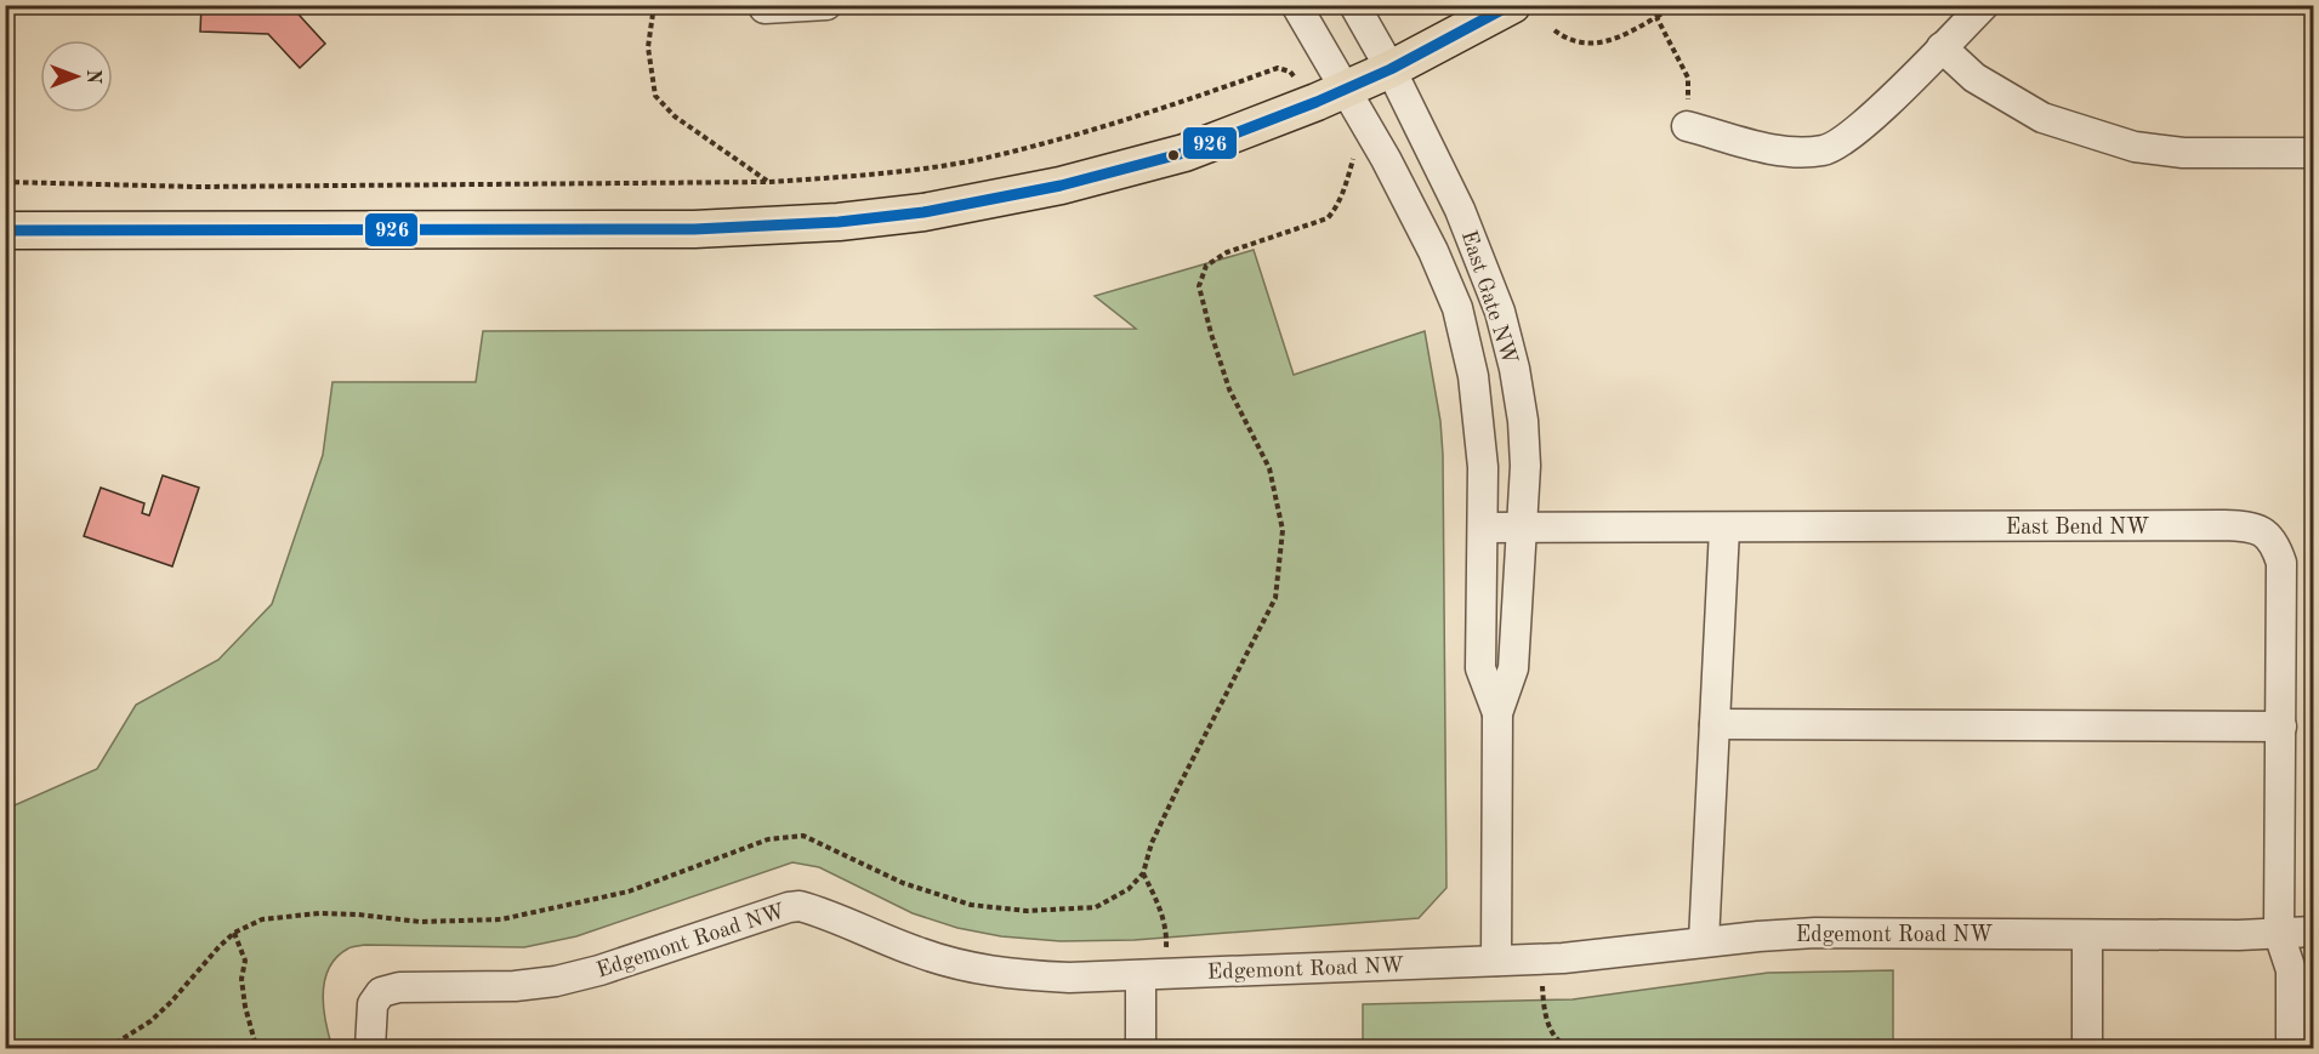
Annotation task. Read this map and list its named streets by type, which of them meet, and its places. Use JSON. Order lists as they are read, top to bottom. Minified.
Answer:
{"streets":{"street":["East Gate NW","East Bend NW","Edgemont Road NW"]},"crossings":[["East Gate NW","East Bend NW"],["East Gate NW","Edgemont Road NW"],["East Bend NW","Edgemont Road NW"]],"lines":["transit line 926"],"north":"right"}
